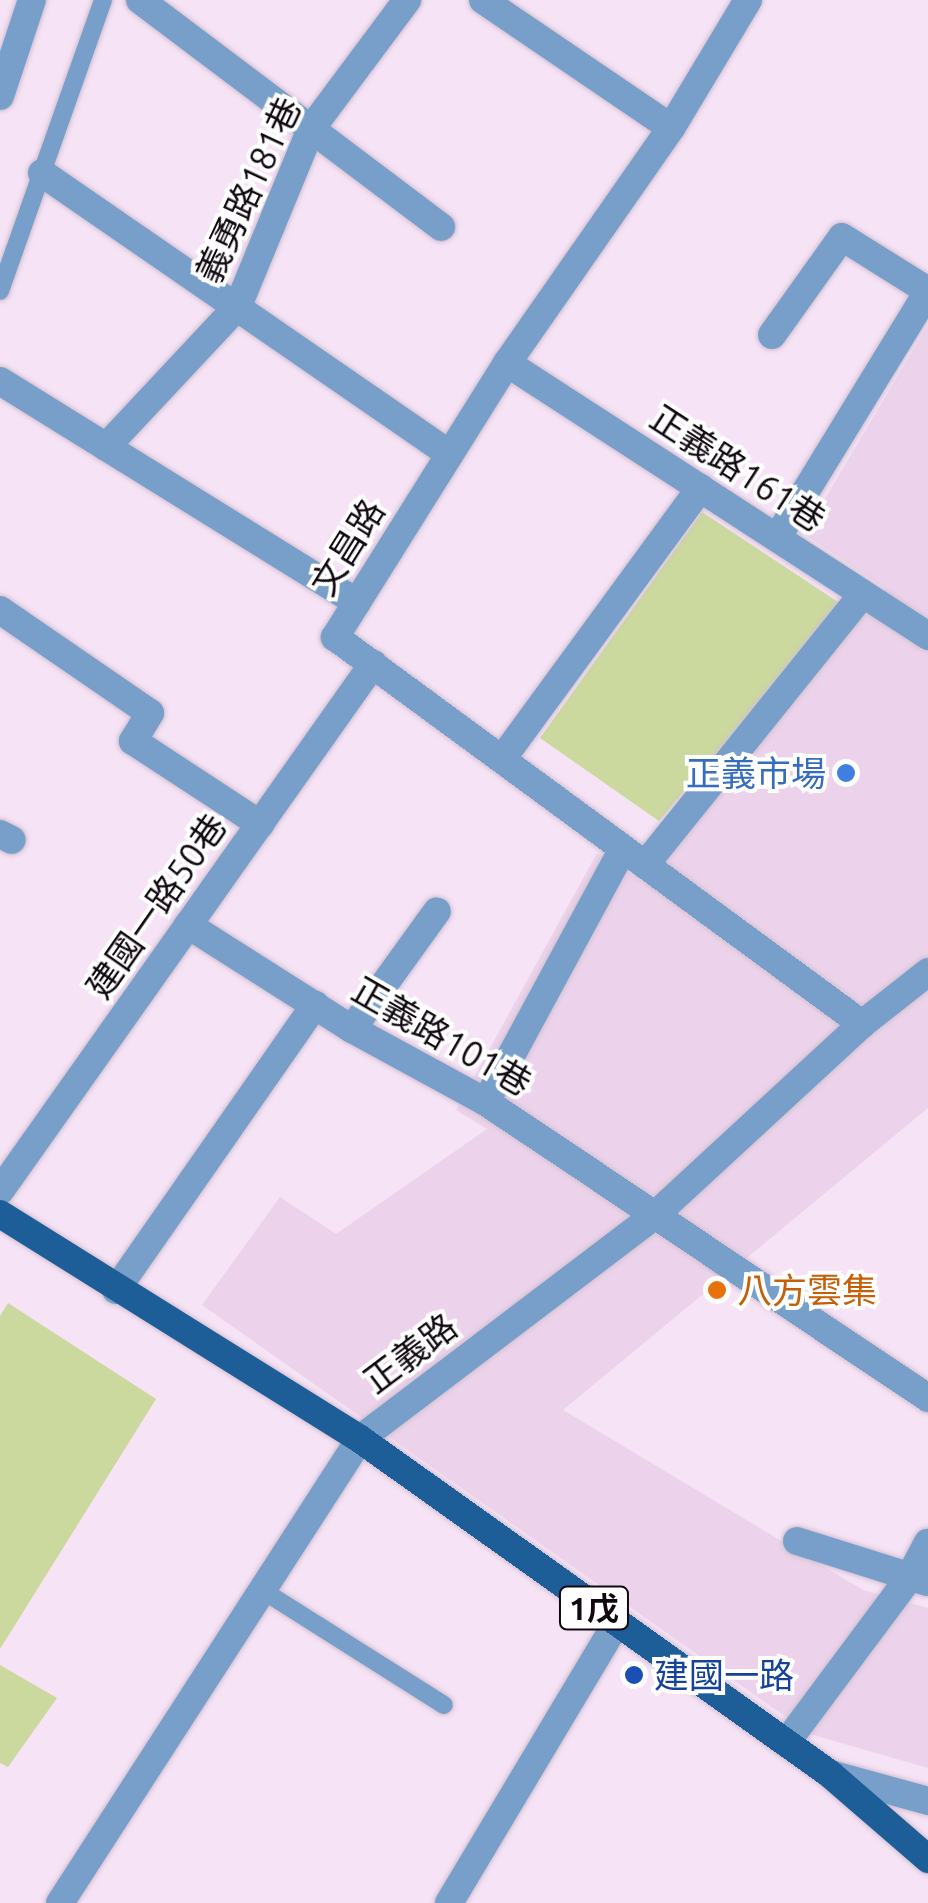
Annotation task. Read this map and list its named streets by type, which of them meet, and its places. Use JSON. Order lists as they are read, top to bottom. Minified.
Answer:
{"streets":{"main road":["1戊"],"street":["義勇路181巷","正義路161巷","文昌路","建國一路50巷","正義路101巷","正義路"]},"crossings":[["正義路161巷","文昌路"],["文昌路","建國一路50巷"],["文昌路","正義路"],["建國一路50巷","正義路101巷"],["正義路101巷","正義路"],["正義路","1戊"]],"places":["正義市場","八方雲集","建國一路"]}
